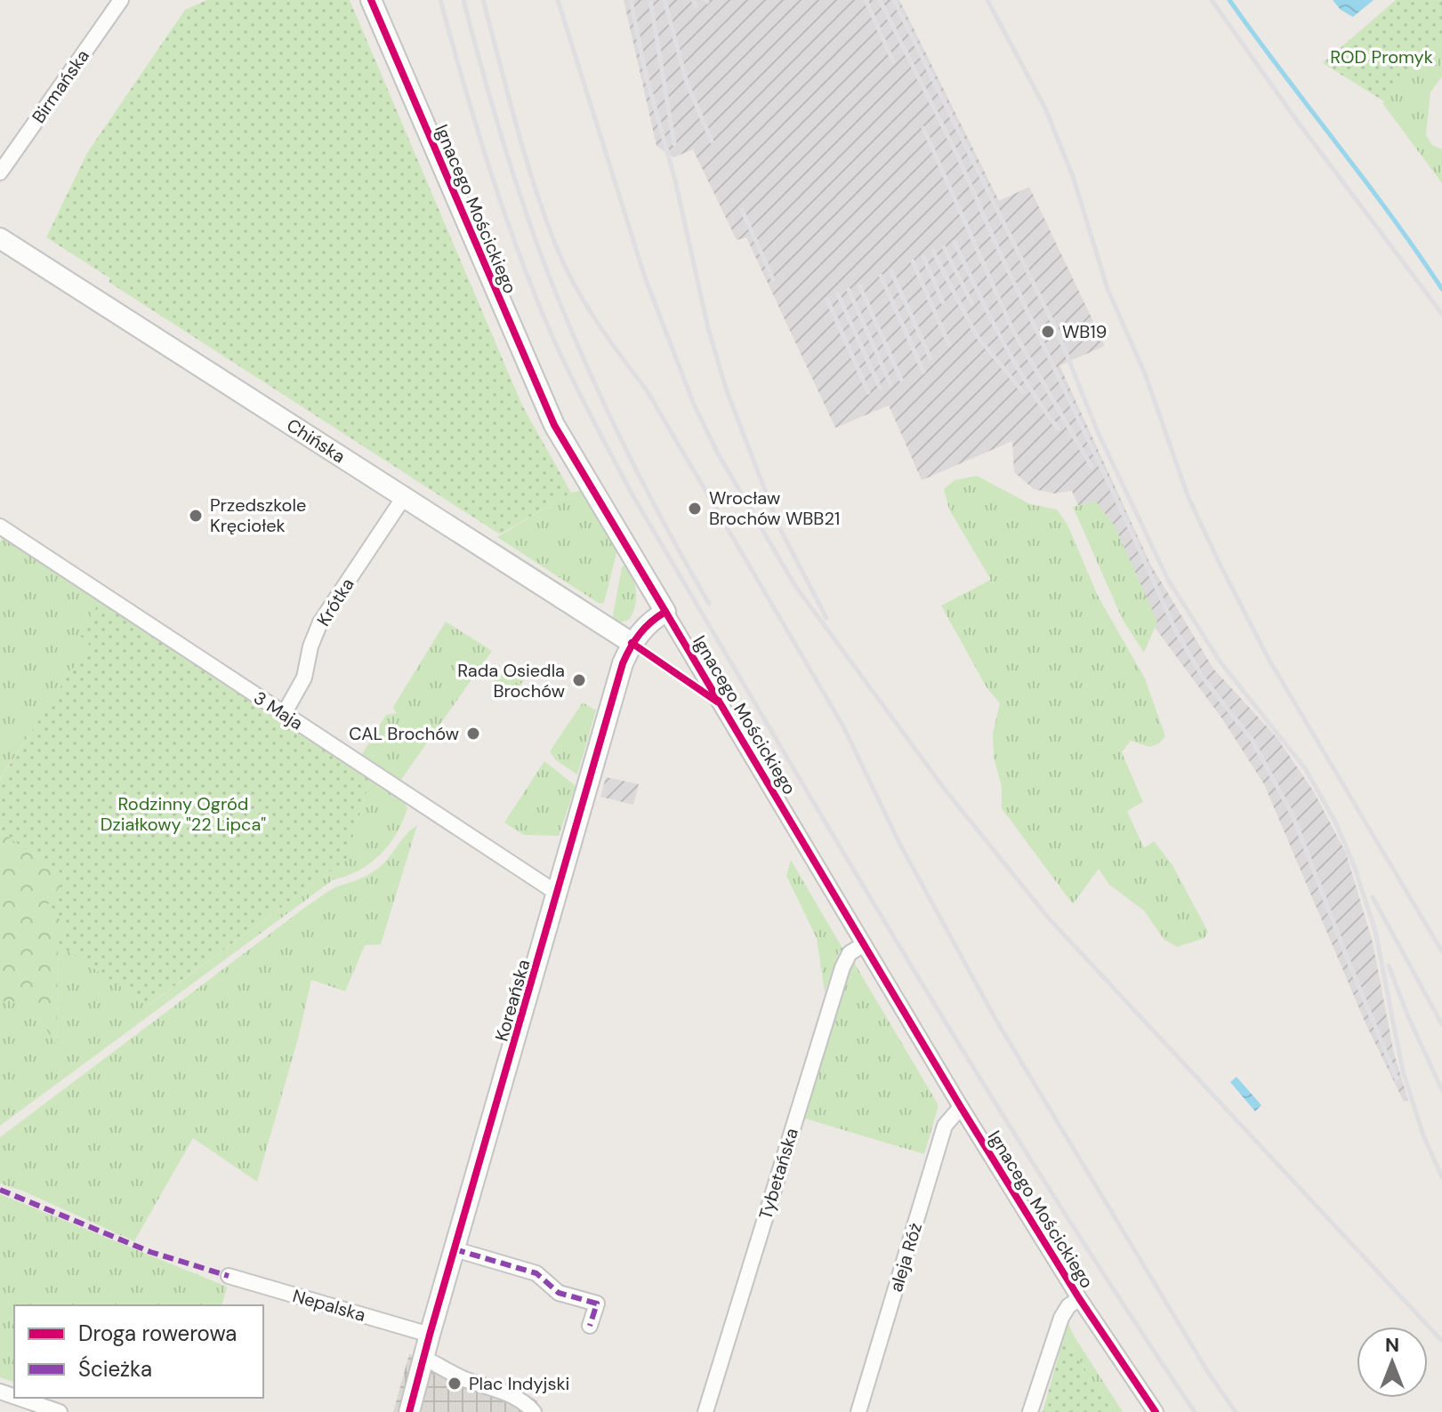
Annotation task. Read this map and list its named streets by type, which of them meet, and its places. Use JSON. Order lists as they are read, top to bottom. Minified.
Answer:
{"streets":{"street":["Birmańska","Ignacego Mościckiego","Chińska","Krótka","3 Maja","Koreańska","Tybetańska","aleja Róż","Nepalska"]},"crossings":[["Ignacego Mościckiego","Koreańska"],["Ignacego Mościckiego","Tybetańska"],["Ignacego Mościckiego","aleja Róż"],["Chińska","Krótka"],["Chińska","Koreańska"],["Krótka","3 Maja"],["3 Maja","Koreańska"],["Koreańska","Nepalska"]],"parks":["ROD Promyk","Rodzinny Ogród Działkowy \"22 Lipca\""],"places":["WB19","Wrocław Brochów WBB21","Przedszkole Kręciołek","Rada Osiedla Brochów","CAL Brochów","Plac Indyjski"],"legend":["Droga rowerowa","Ścieżka"],"north":"top"}
